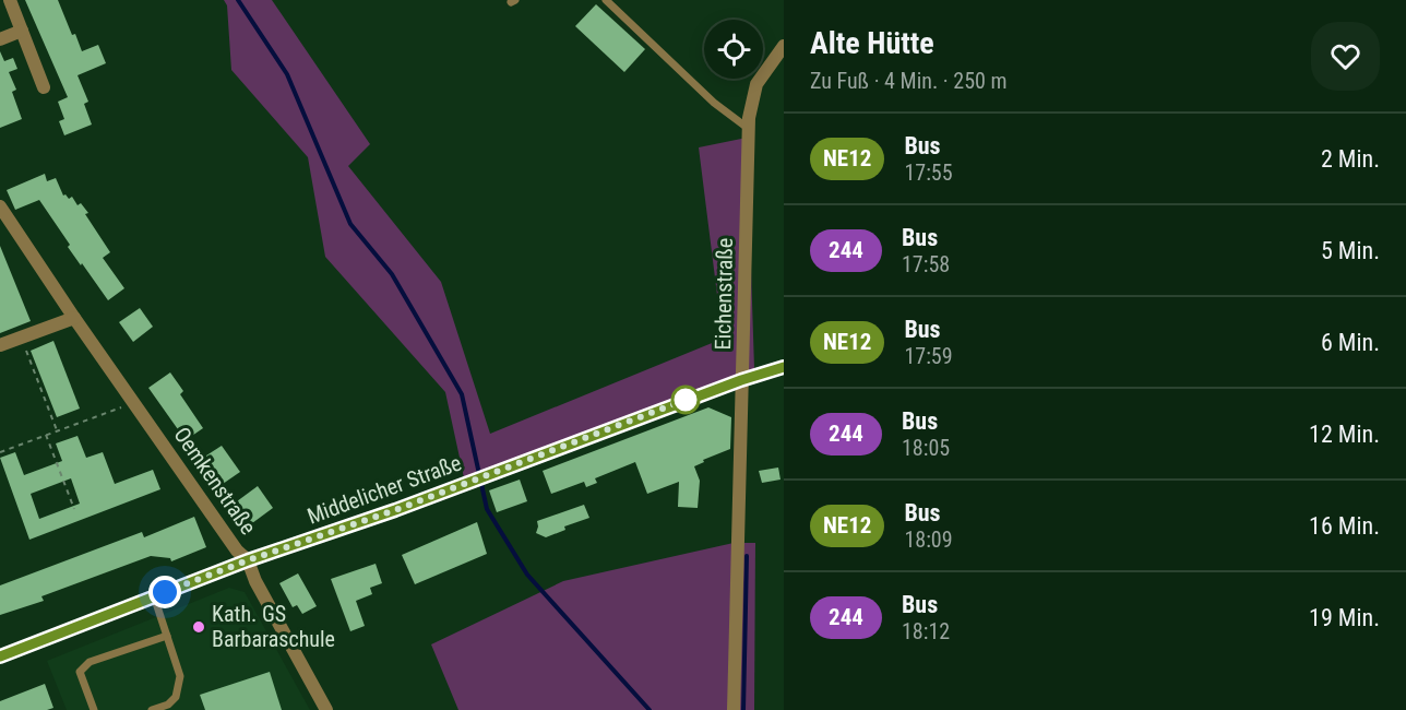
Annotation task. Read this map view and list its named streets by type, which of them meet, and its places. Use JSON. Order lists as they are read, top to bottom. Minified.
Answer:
{"streets":{"street":["Eichenstraße","Oemkenstraße","Middelicher Straße"]},"crossings":[["Eichenstraße","Middelicher Straße"],["Oemkenstraße","Middelicher Straße"]],"places":["Kath. GS Barbaraschule"],"lines":["bus line NE12"],"page":{"heading":["Alte Hütte","Zu Fuß · 4 Min. · 250 m"],"list":[{"mark":"NE12","name":"Bus","note":"17:55","value":"2 Min."},{"mark":"244","name":"Bus","note":"17:58","value":"5 Min."},{"mark":"NE12","name":"Bus","note":"17:59","value":"6 Min."},{"mark":"244","name":"Bus","note":"18:05","value":"12 Min."},{"mark":"NE12","name":"Bus","note":"18:09","value":"16 Min."},{"mark":"244","name":"Bus","note":"18:12","value":"19 Min."}]}}
